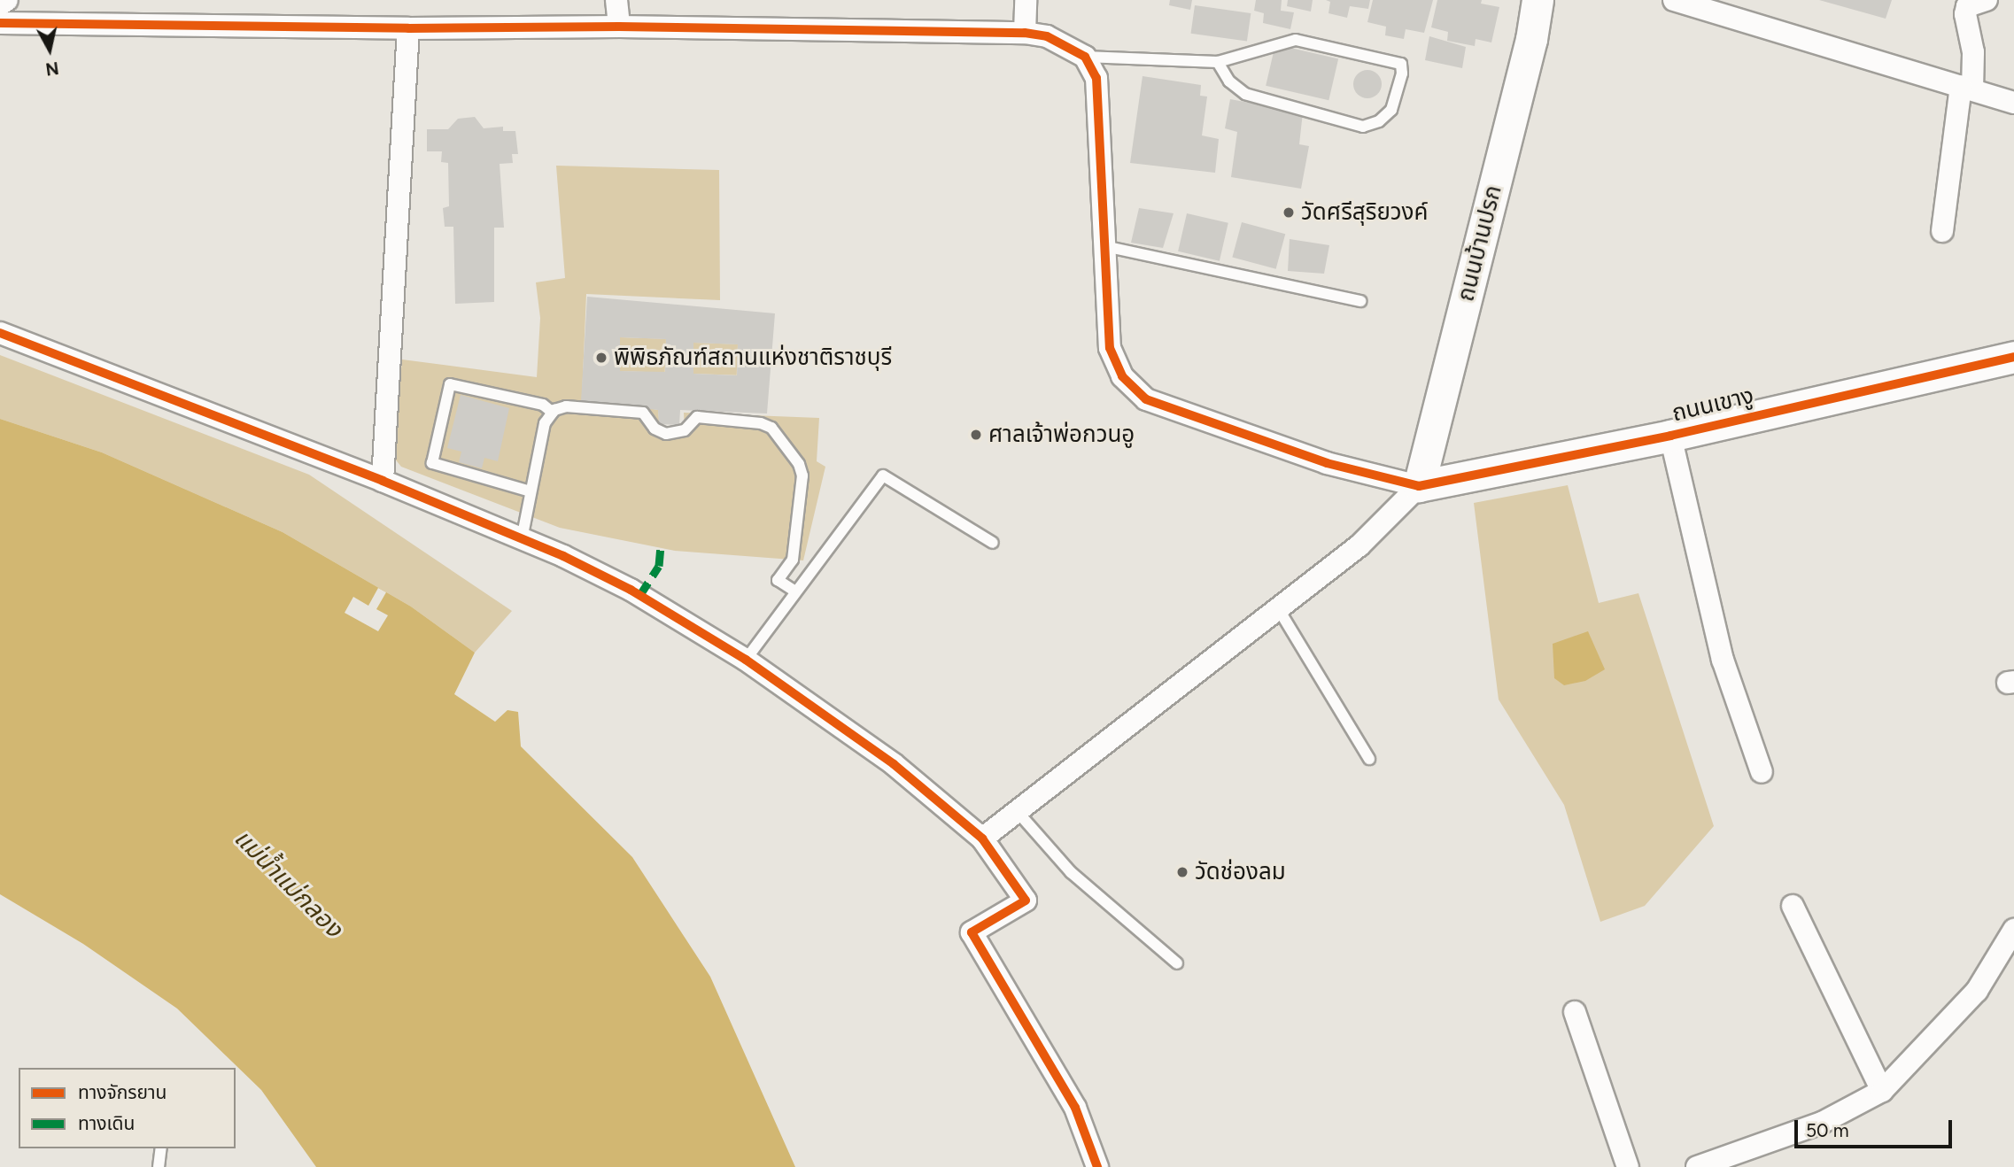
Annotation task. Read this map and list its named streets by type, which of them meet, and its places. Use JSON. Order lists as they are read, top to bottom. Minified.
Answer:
{"streets":{"street":["ถนนบ้านปรก","ถนนเขางู"]},"crossings":[["ถนนบ้านปรก","ถนนเขางู"]],"water":["แม่น้ำแม่กลอง"],"places":["วัดศรีสุริยวงค์","พิพิธภัณฑ์สถานแห่งชาติราชบุรี","ศาลเจ้าพ่อกวนอู","วัดช่องลม"],"legend":["ทางจักรยาน","ทางเดิน"],"scale_bar":"50 m","north":"bottom"}
